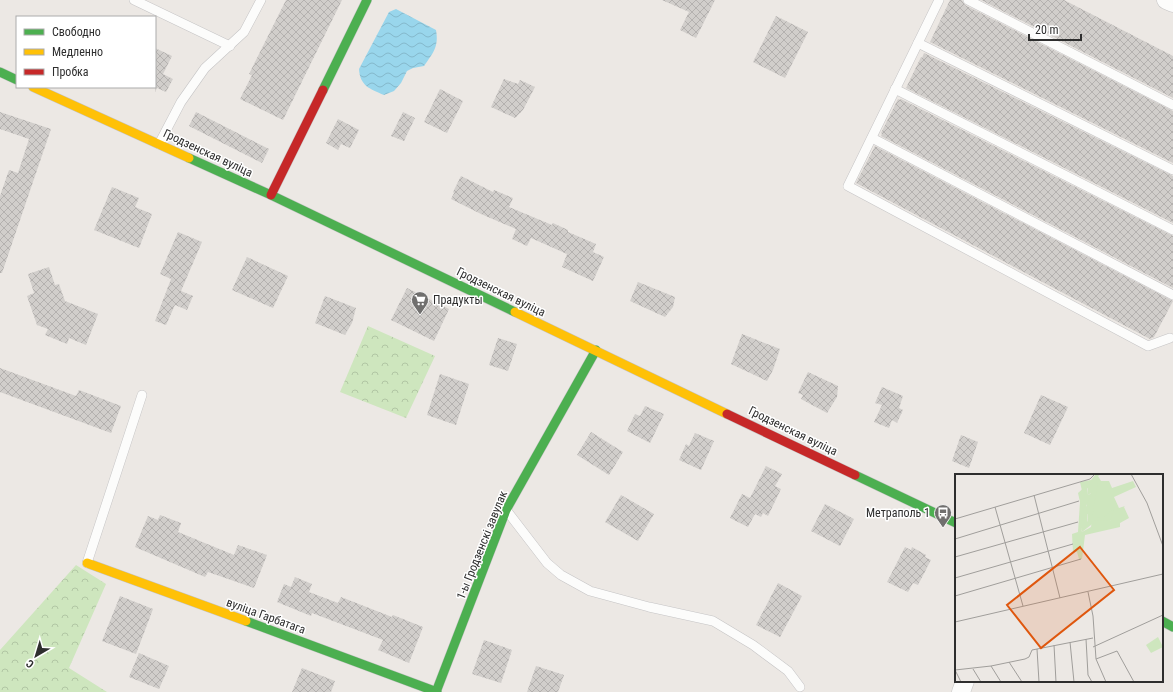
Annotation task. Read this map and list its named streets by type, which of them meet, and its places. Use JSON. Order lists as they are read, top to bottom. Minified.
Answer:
{"streets":{"street":["Гродзенская вуліца","1-ы Гродзенскі завулак","вуліца Гарбатага"]},"crossings":[["Гродзенская вуліца","1-ы Гродзенскі завулак"],["1-ы Гродзенскі завулак","вуліца Гарбатага"]],"places":{"supermarket":["Прадукты"],"bus stop":["Метраполь 1"]},"legend":["Свободно","Медленно","Пробка"],"scale_bar":"20 m","north":"bottom left"}
